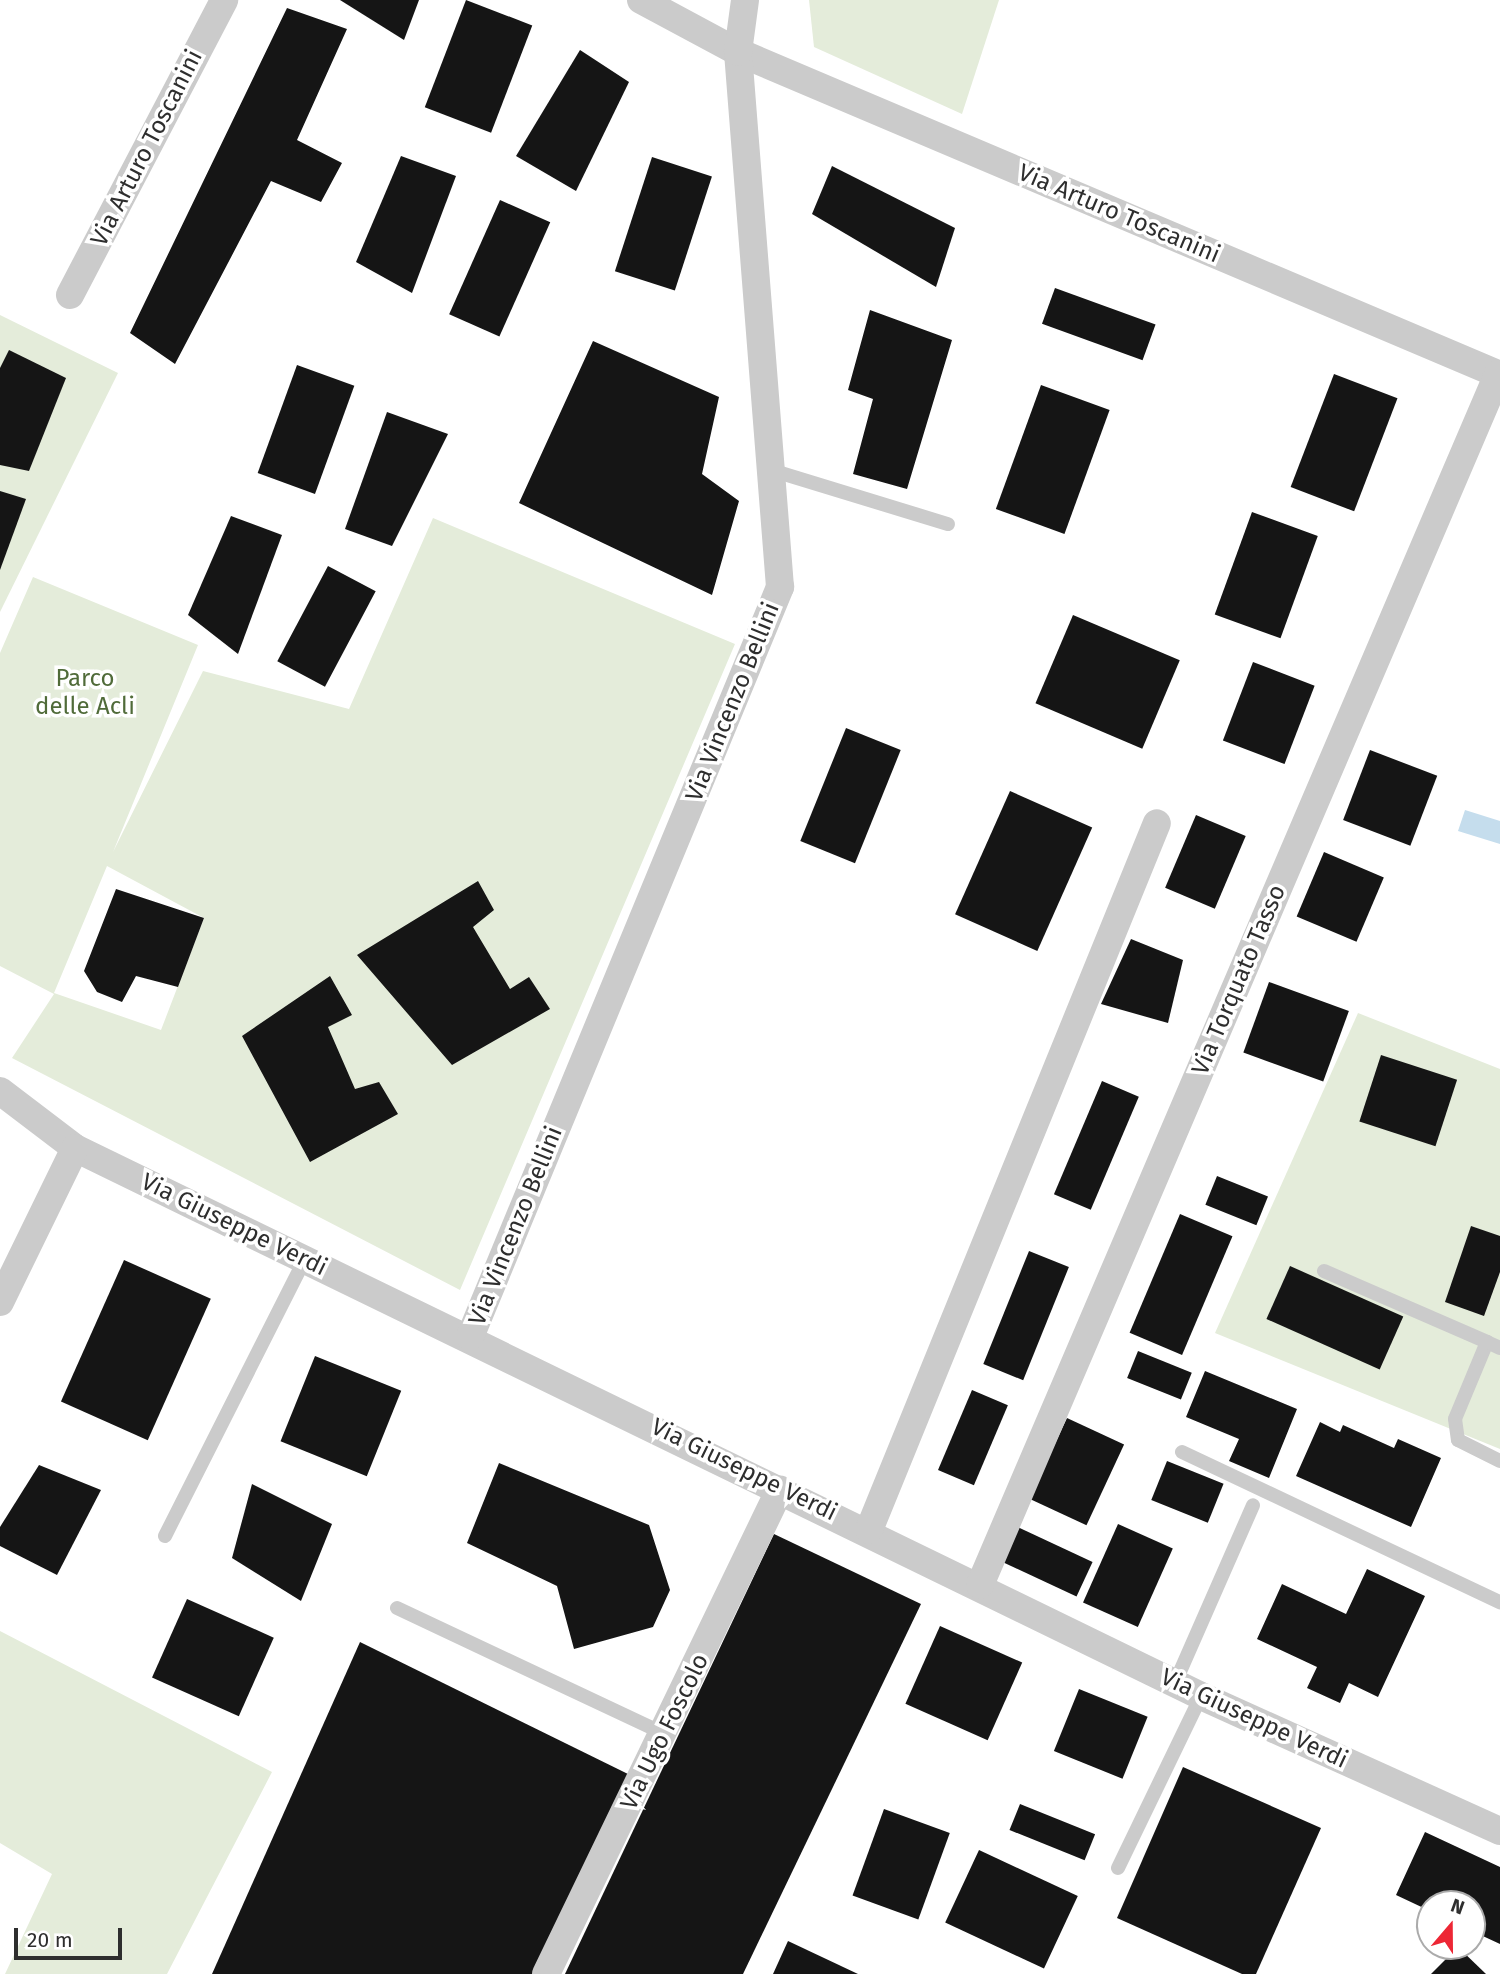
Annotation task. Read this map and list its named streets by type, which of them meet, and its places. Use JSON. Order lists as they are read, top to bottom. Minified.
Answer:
{"streets":{"street":["Via Arturo Toscanini","Via Vincenzo Bellini","Via Torquato Tasso","Via Giuseppe Verdi","Via Ugo Foscolo"]},"crossings":[["Via Arturo Toscanini","Via Vincenzo Bellini"],["Via Arturo Toscanini","Via Torquato Tasso"],["Via Vincenzo Bellini","Via Giuseppe Verdi"],["Via Torquato Tasso","Via Giuseppe Verdi"],["Via Giuseppe Verdi","Via Ugo Foscolo"]],"parks":["Parco delle Acli"],"scale_bar":"20 m","north":"top"}
